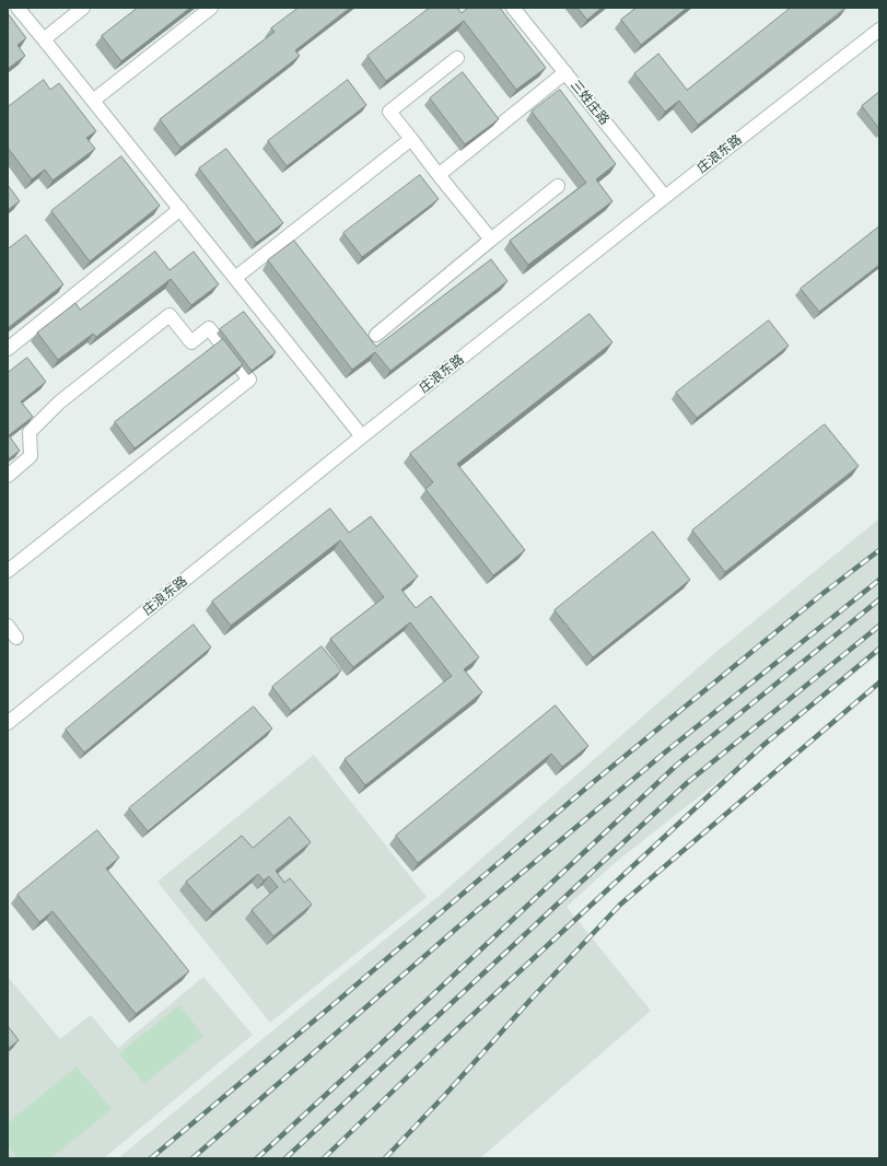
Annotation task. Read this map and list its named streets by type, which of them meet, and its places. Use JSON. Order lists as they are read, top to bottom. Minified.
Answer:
{"streets":{"street":["三姓庄路","庄浪东路"]},"crossings":[["三姓庄路","庄浪东路"]]}
